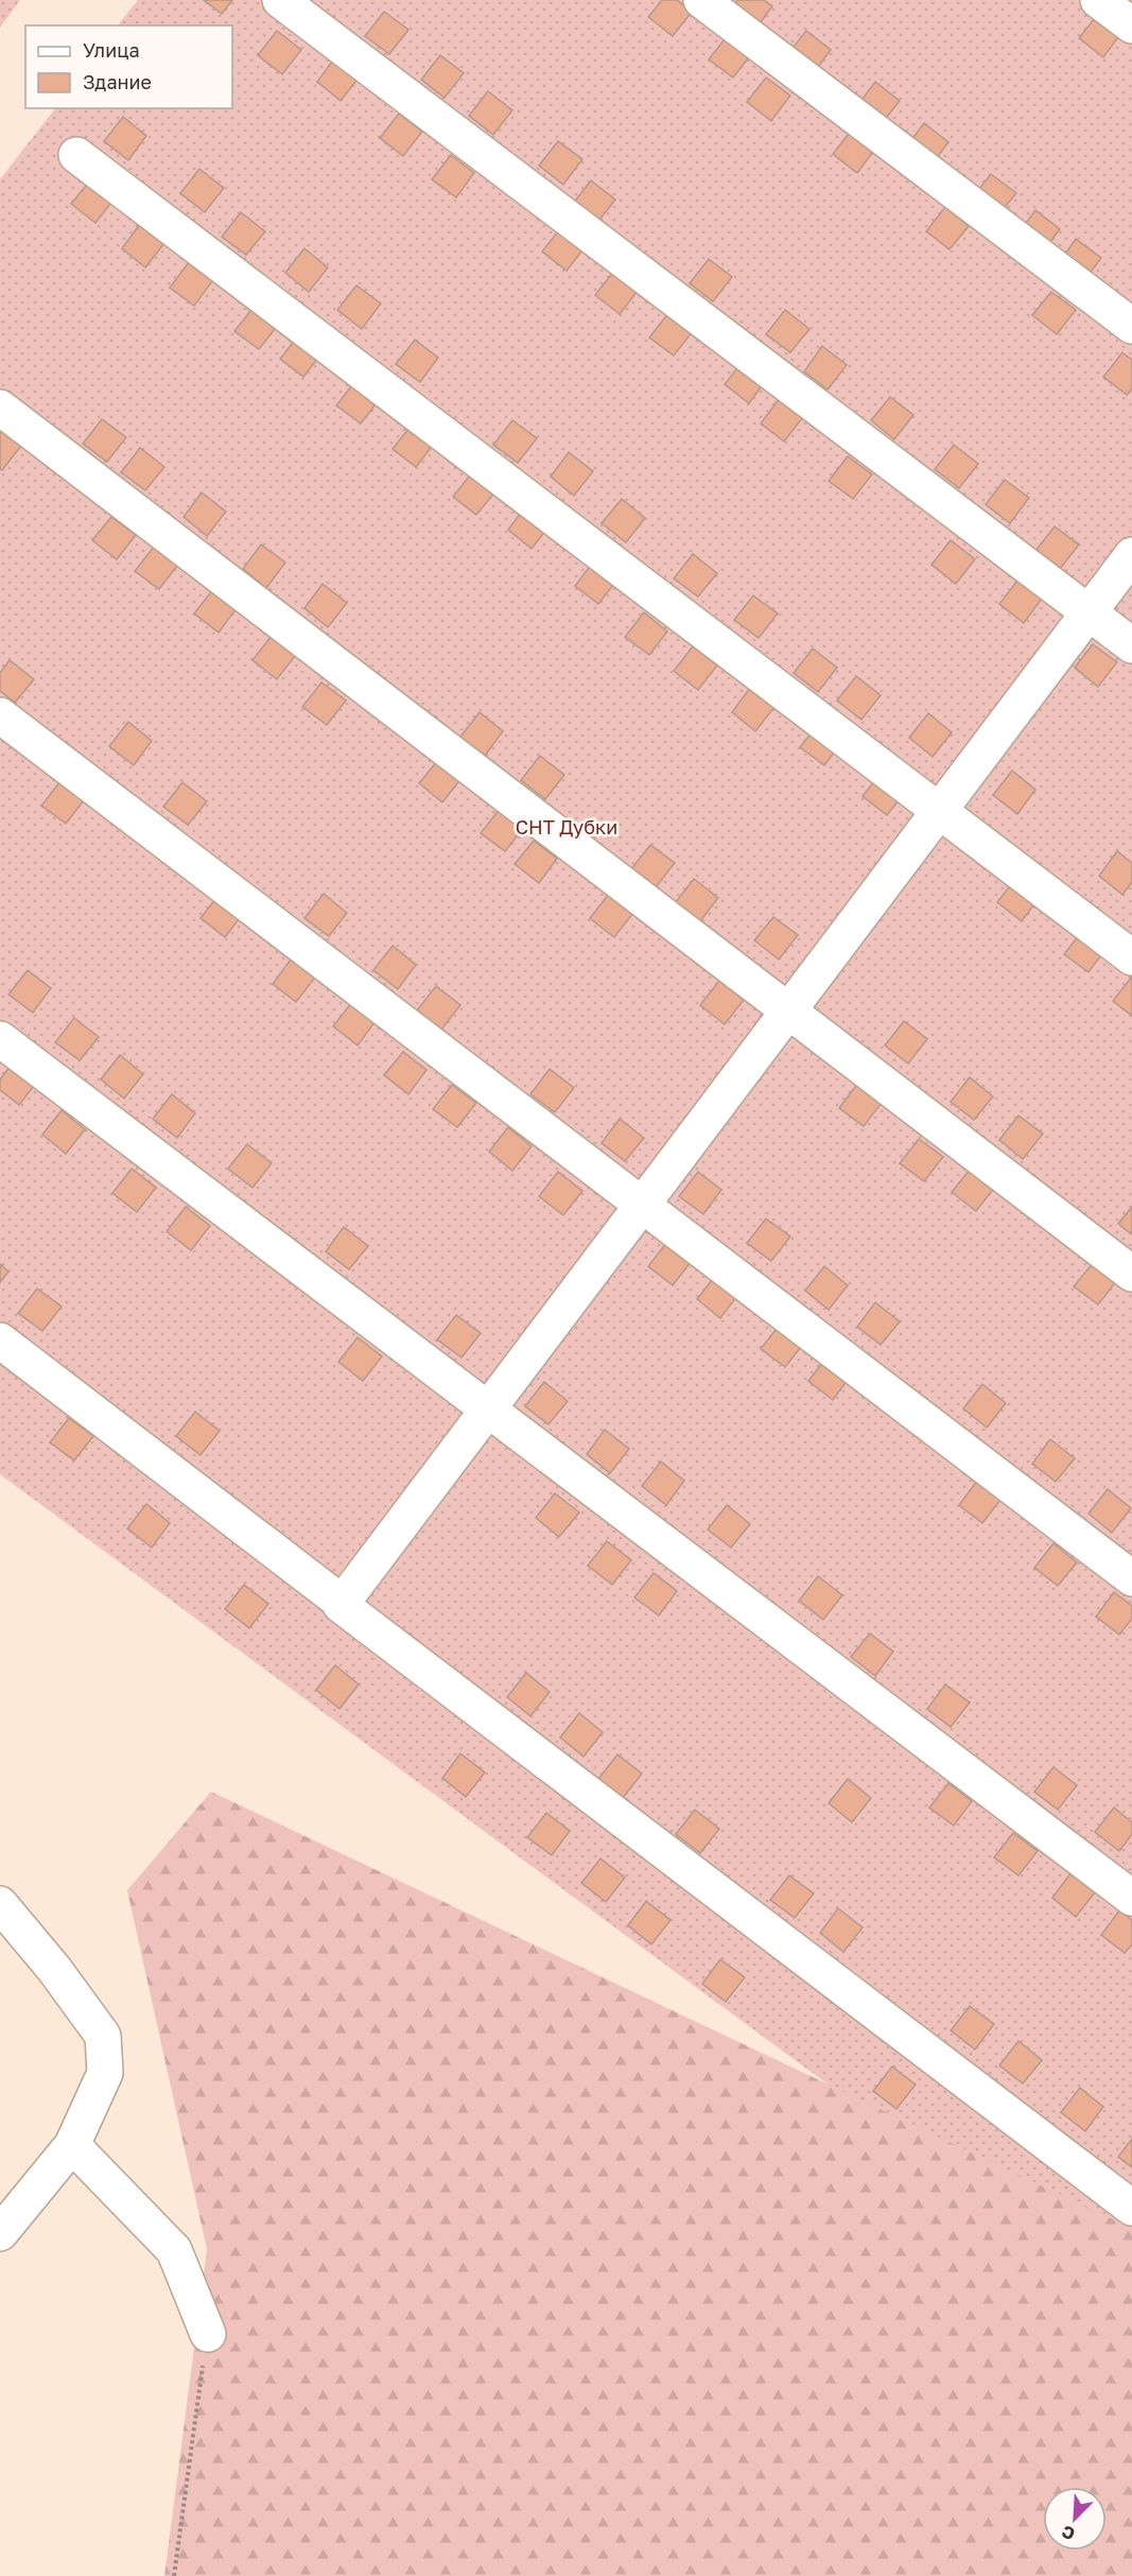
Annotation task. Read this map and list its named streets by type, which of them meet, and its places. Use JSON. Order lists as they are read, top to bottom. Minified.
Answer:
{"parks":["СНТ Дубки"],"legend":["Улица","Здание"],"north":"bottom left"}
